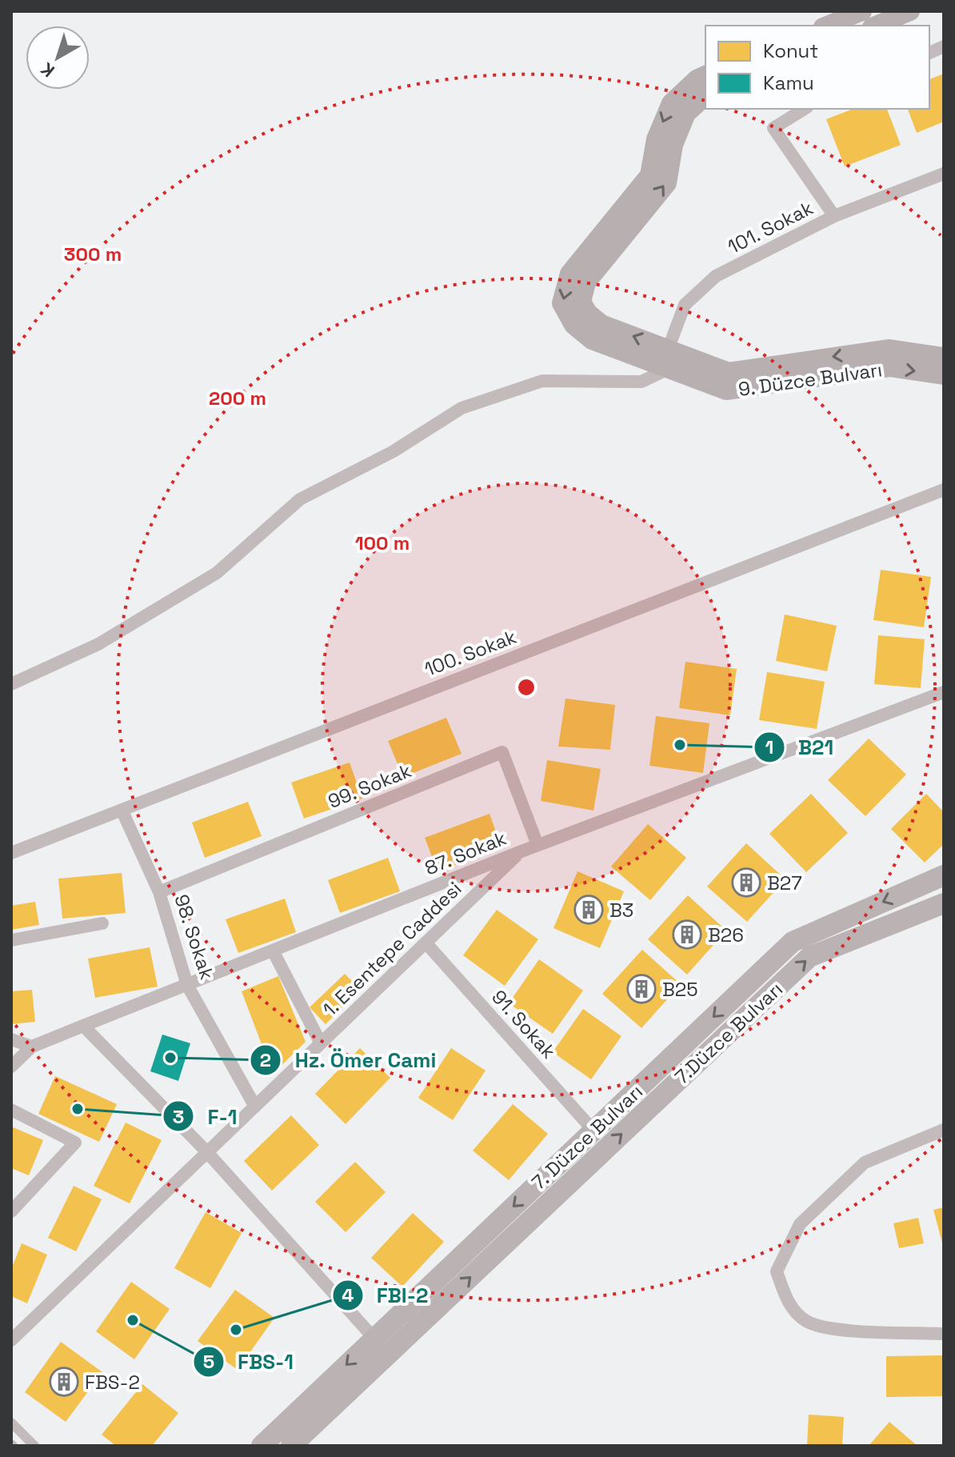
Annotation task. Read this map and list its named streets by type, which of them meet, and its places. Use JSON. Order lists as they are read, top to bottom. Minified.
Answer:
{"streets":{"main road":["9. Düzce Bulvarı","7.Düzce Bulvarı","7. Düzce Bulvarı"],"street":["101. Sokak","100. Sokak","99. Sokak","87. Sokak","98. Sokak","1. Esentepe Caddesi","91. Sokak"]},"crossings":[["101. Sokak","9. Düzce Bulvarı"],["100. Sokak","98. Sokak"],["99. Sokak","87. Sokak"],["99. Sokak","98. Sokak"],["87. Sokak","98. Sokak"],["87. Sokak","1. Esentepe Caddesi"],["98. Sokak","1. Esentepe Caddesi"],["1. Esentepe Caddesi","91. Sokak"],["91. Sokak","7. Düzce Bulvarı"]],"one_way":["7.Düzce Bulvarı","7. Düzce Bulvarı"],"places":{"other":["B21","Hz. Ömer Cami","F-1","FBS-1","FBI-2"],"building":["B27","B3","B26","B25","FBS-2"]},"legend":["Konut","Kamu"],"north":"bottom left","rings":["300 m","200 m","100 m"]}
